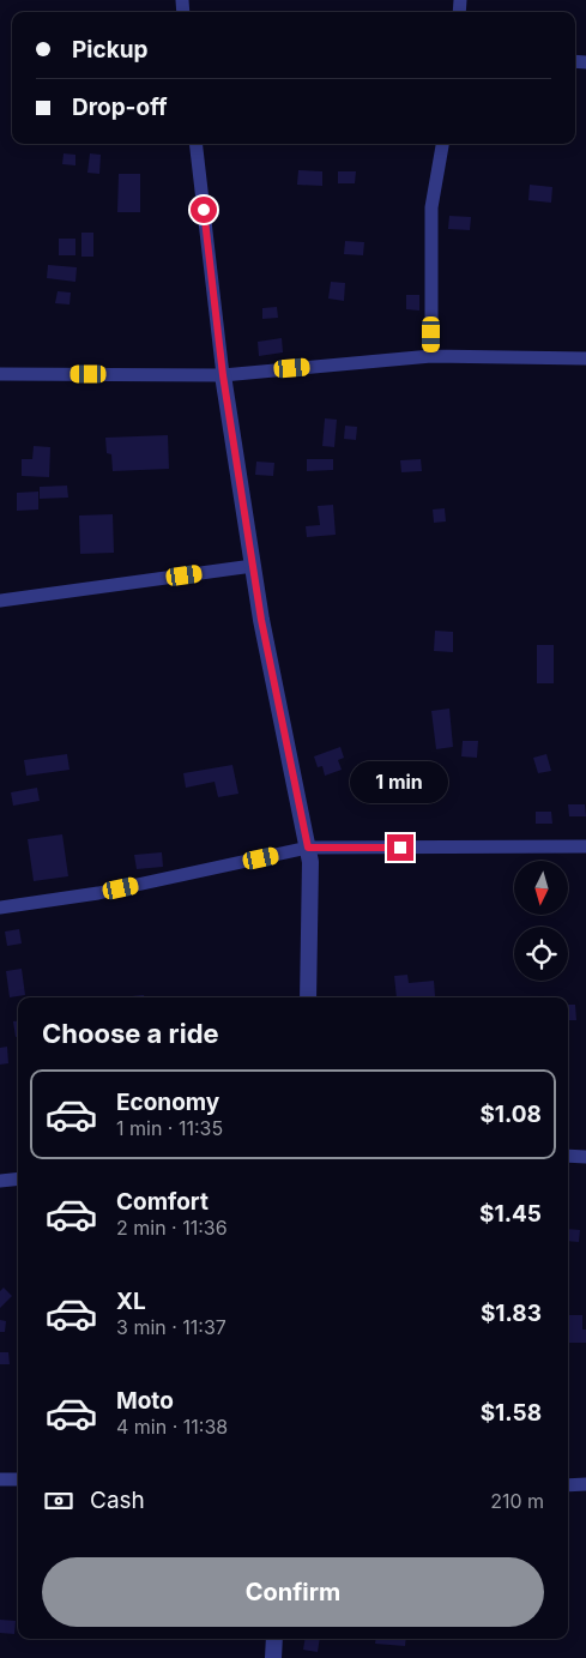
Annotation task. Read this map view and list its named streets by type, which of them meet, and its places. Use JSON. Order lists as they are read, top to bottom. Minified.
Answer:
{"north":"bottom","page":{"banner":["Pickup","Drop-off"],"bubble":"1 min","heading":"Choose a ride","list":[{"name":"Economy","note":"1 min · 11:35","value":"$1.08"},{"name":"Comfort","note":"2 min · 11:36","value":"$1.45"},{"name":"XL","note":"3 min · 11:37","value":"$1.83"},{"name":"Moto","note":"4 min · 11:38","value":"$1.58"}],"pay":["Cash","210 m"],"buttons":"Confirm"}}
